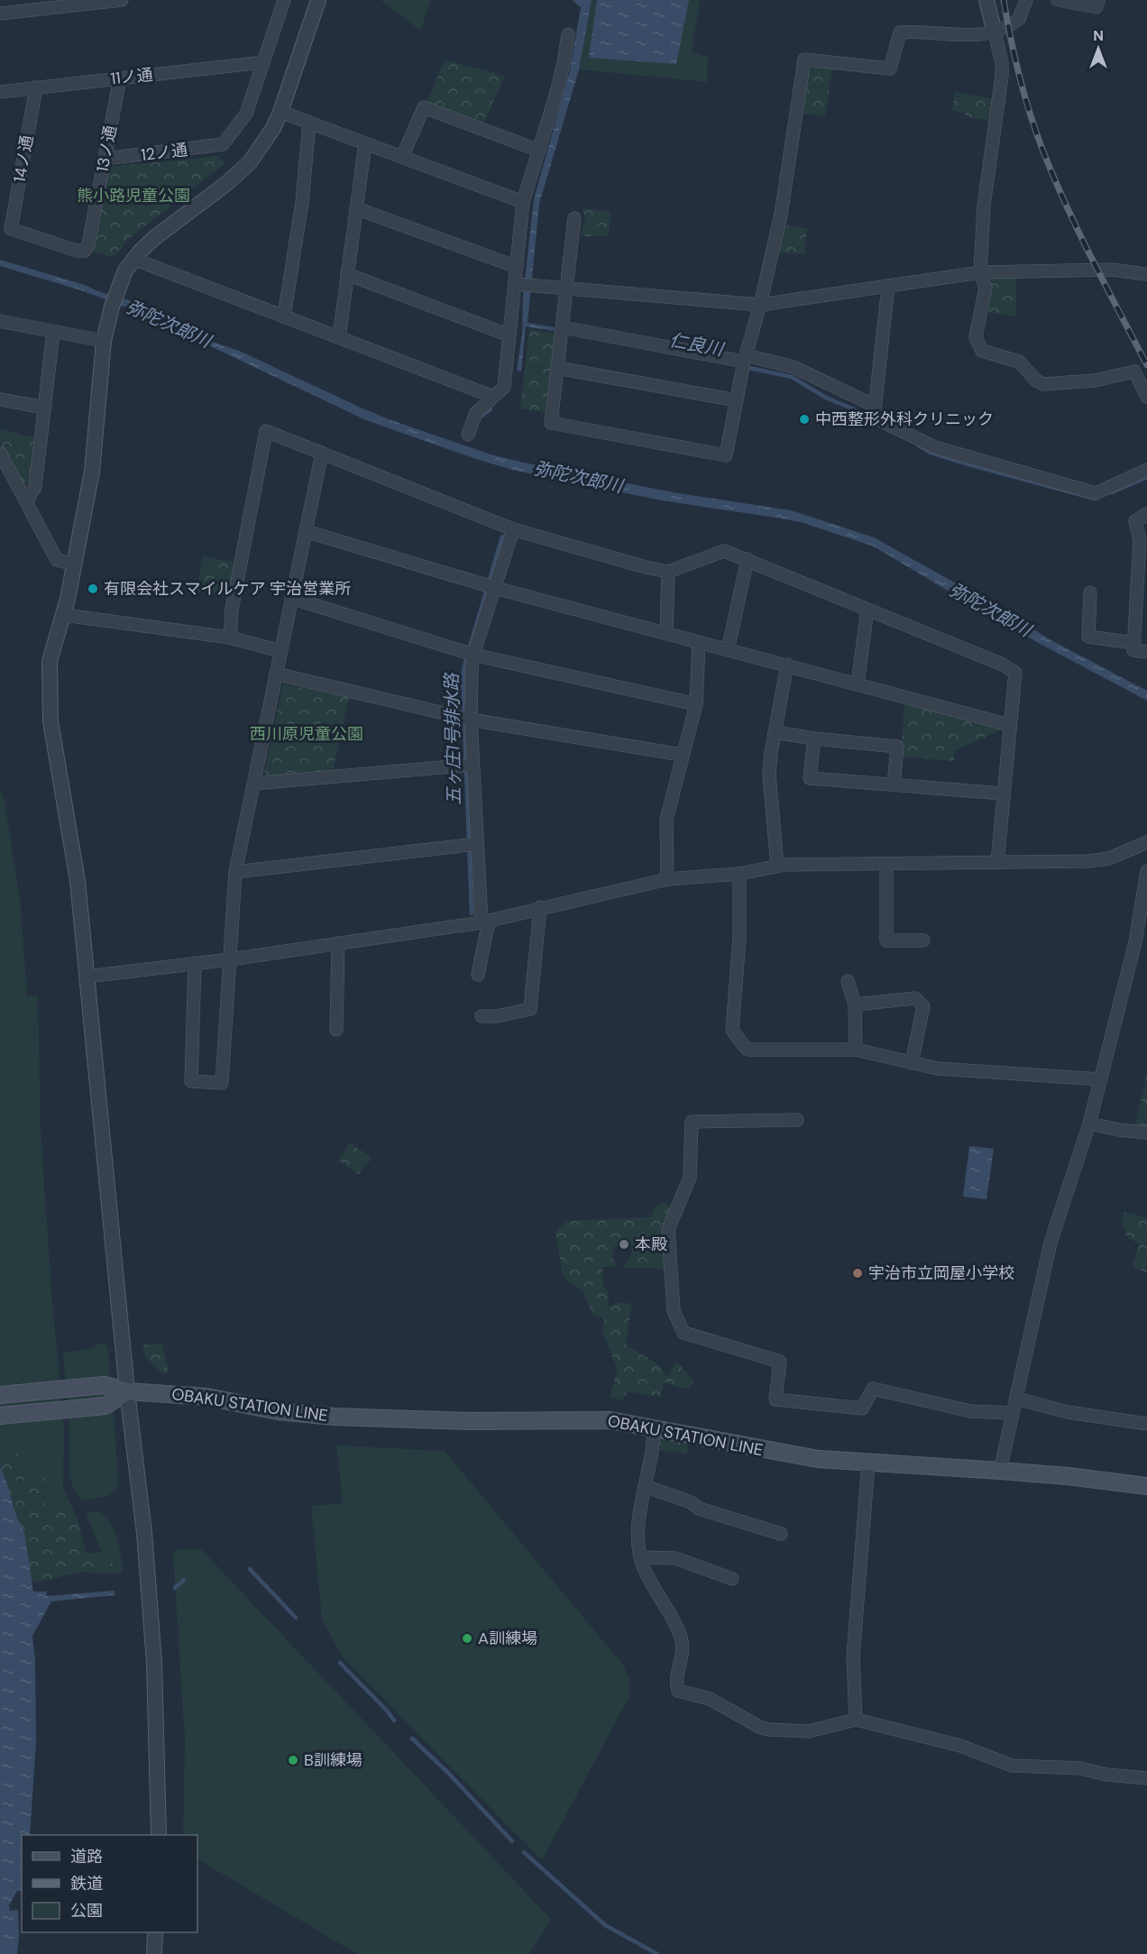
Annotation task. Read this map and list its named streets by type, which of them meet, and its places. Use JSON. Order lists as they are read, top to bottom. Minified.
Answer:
{"streets":{"main road":["OBAKU STATION LINE"],"street":["11ノ通","13ノ通","12ノ通","14ノ通"]},"crossings":[["11ノ通","13ノ通"],["11ノ通","12ノ通"],["11ノ通","14ノ通"],["13ノ通","12ノ通"],["13ノ通","14ノ通"]],"water":["弥陀次郎川","仁良川","五ヶ庄1号排水路"],"parks":["熊小路児童公園","西川原児童公園"],"places":["中西整形外科クリニック","有限会社スマイルケア 宇治営業所","本殿","宇治市立岡屋小学校","A訓練場","B訓練場"],"legend":["道路","鉄道","公園"],"north":"top"}
